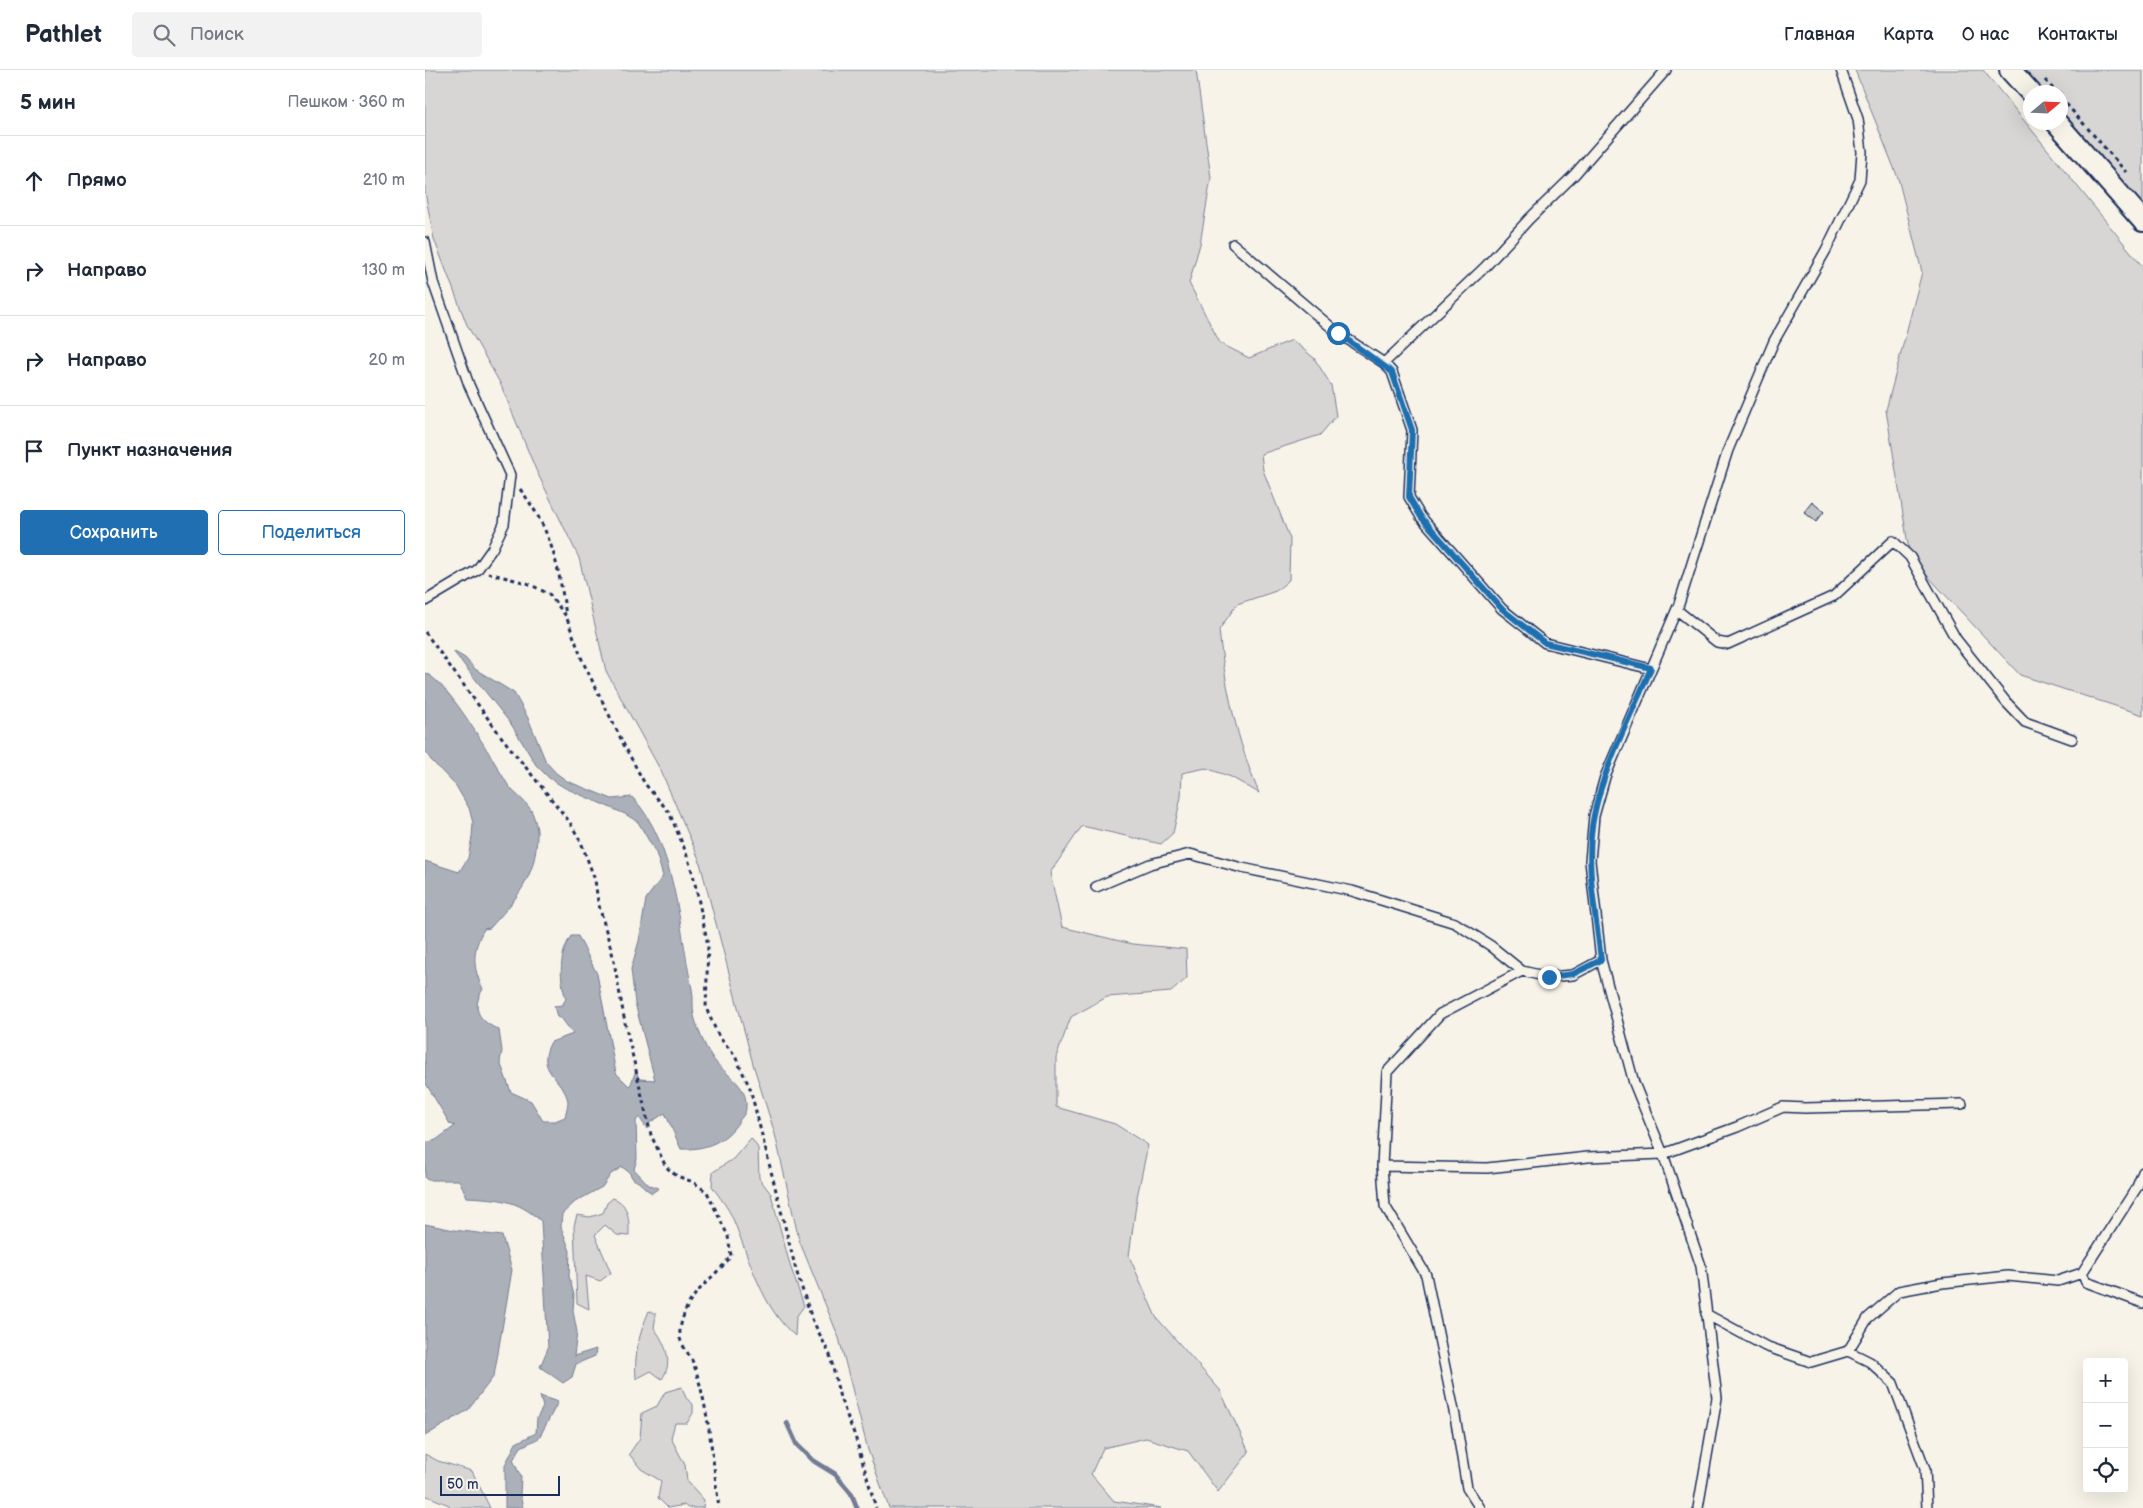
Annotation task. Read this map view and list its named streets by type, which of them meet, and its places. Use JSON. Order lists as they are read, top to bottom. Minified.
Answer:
{"scale_bar":"50 m","north":"right","page":{"header":"Pathlet","search":"Поиск","nav":["Главная","Карта","О нас","Контакты"],"heading":["5 мин","Пешком · 360 m"],"list":[["Прямо","210 m"],["Направо","130 m"],["Направо","20 m"],"Пункт назначения"],"buttons":["Сохранить","Поделиться"],"map_buttons":["+","−"],"scale":"50 m"}}
